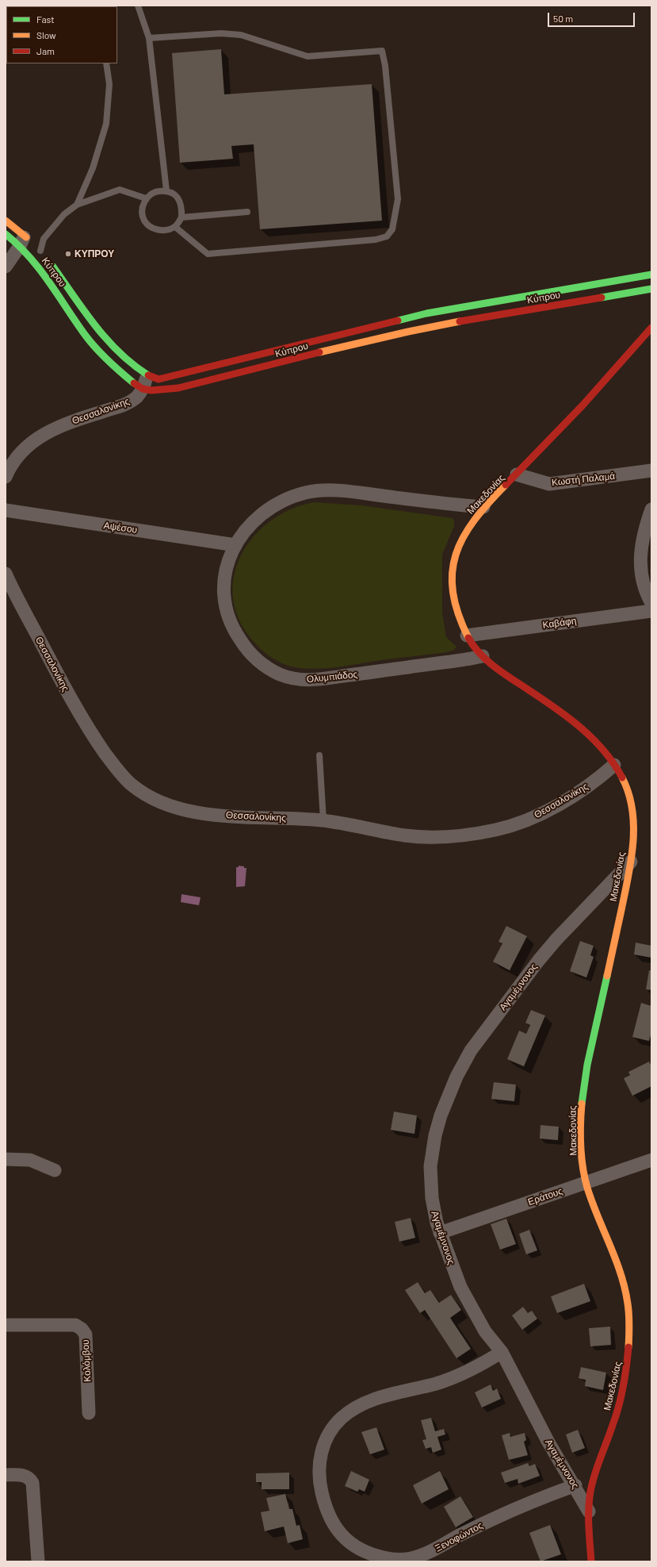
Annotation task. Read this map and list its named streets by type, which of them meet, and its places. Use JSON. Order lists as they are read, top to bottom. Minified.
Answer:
{"streets":{"main road":["Κύπρου","Μακεδονίας"],"street":["Θεσσαλονίκης","Κωστή Παλαμά","Αψέσου","Καβάφη","Ολυμπιάδος","Αγαμέμνονος","Εράτους","Κολόμβου","Ξενοφώντος"]},"crossings":[["Κύπρου","Θεσσαλονίκης"],["Θεσσαλονίκης","Μακεδονίας"],["Κωστή Παλαμά","Μακεδονίας"],["Μακεδονίας","Καβάφη"],["Μακεδονίας","Ολυμπιάδος"],["Μακεδονίας","Αγαμέμνονος"],["Μακεδονίας","Εράτους"],["Αψέσου","Ολυμπιάδος"],["Αγαμέμνονος","Εράτους"],["Αγαμέμνονος","Ξενοφώντος"]],"places":["ΚΥΠΡΟΥ"],"legend":["Fast","Slow","Jam"],"scale_bar":"50 m"}
